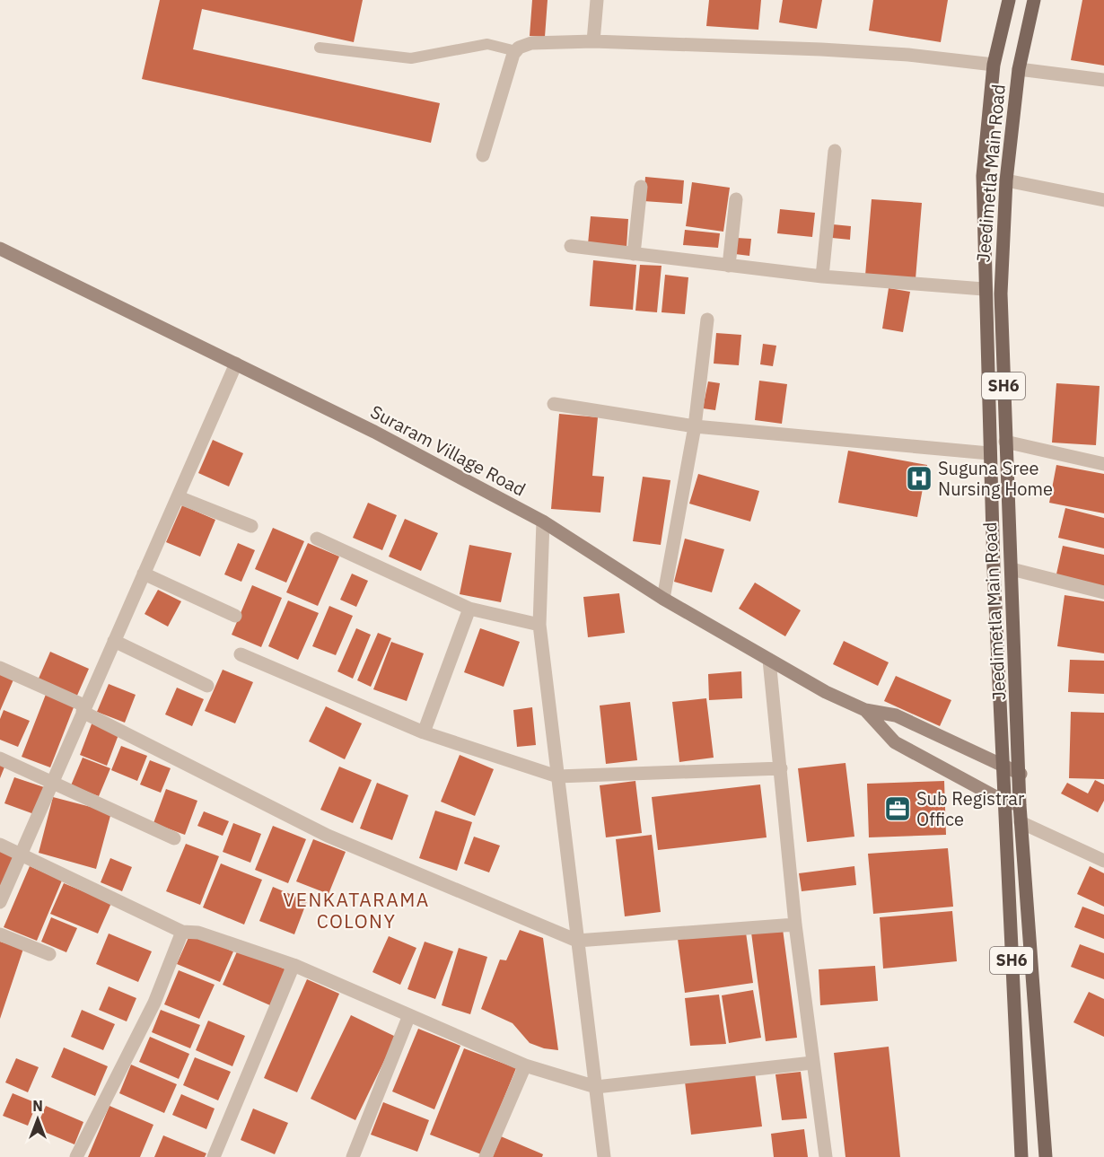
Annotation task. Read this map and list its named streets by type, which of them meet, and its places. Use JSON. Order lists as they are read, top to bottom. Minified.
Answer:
{"streets":{"main road":["Jeedimetla Main Road","SH6","Suraram Village Road"]},"crossings":[["Jeedimetla Main Road","Suraram Village Road"]],"districts":["VENKATARAMA COLONY"],"places":{"hospital":["Suguna Sree Nursing Home"],"office":["Sub Registrar Office"]},"north":"top"}
